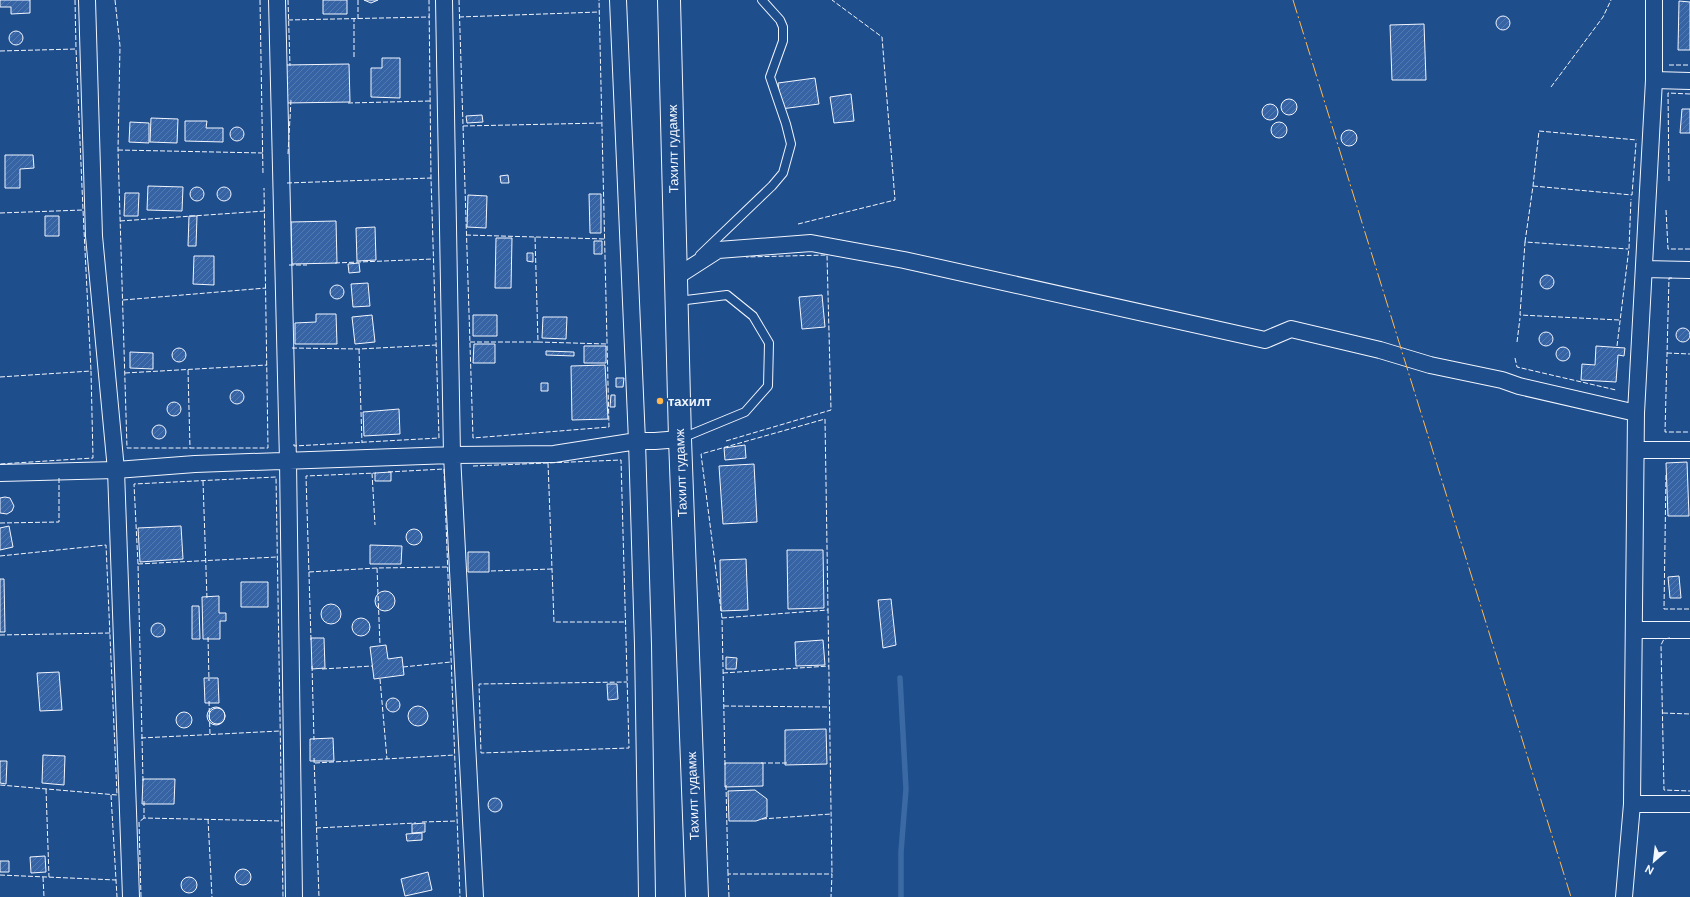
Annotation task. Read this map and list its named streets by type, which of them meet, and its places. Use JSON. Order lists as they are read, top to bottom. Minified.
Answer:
{"streets":{"main road":["Тахилт гудамж"]},"places":["тахилт"],"north":"bottom left"}
